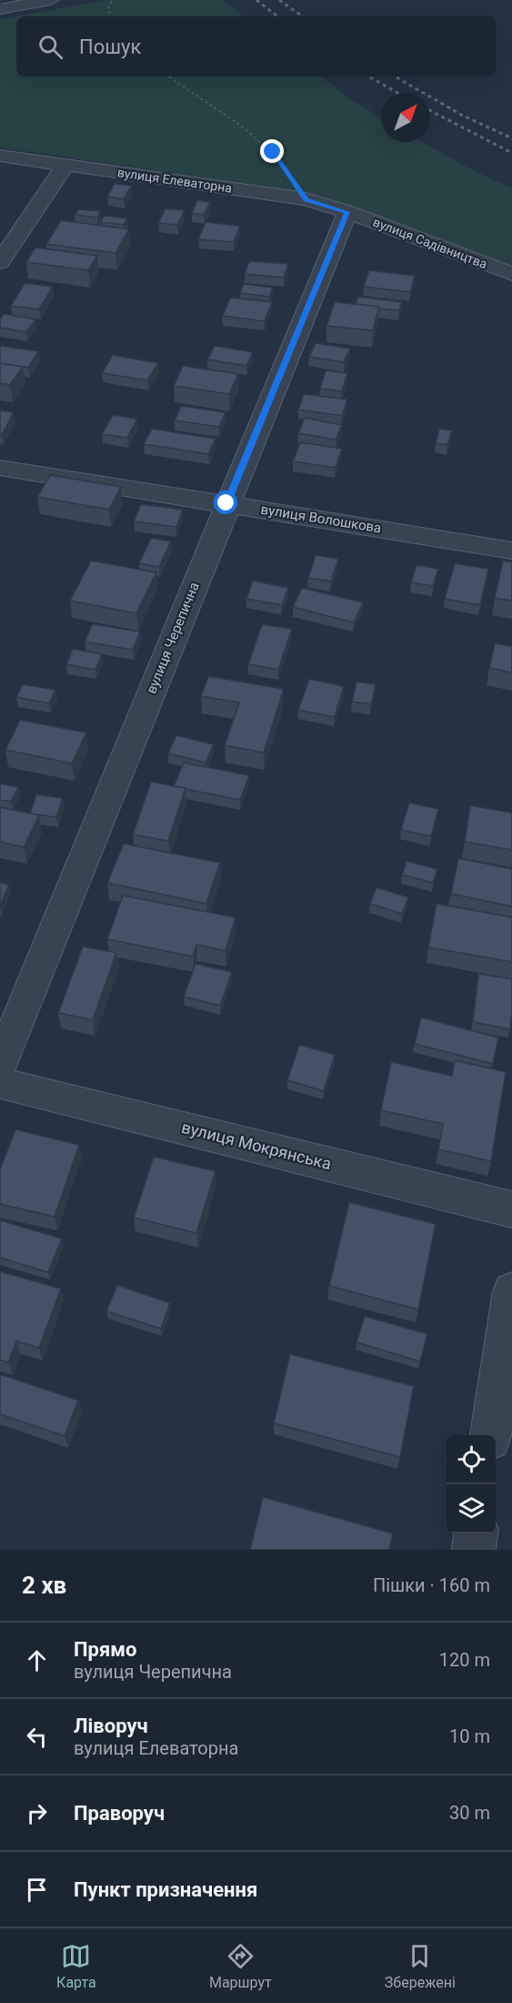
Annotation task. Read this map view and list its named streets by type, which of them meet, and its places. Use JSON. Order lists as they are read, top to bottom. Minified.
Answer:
{"streets":{"street":["вулиця Елеваторна","вулиця Садівництва","вулиця Волошкова","вулиця Черепична","вулиця Мокрянська"]},"crossings":[["вулиця Елеваторна","вулиця Садівництва"],["вулиця Елеваторна","вулиця Черепична"],["вулиця Садівництва","вулиця Черепична"],["вулиця Волошкова","вулиця Черепична"]],"north":"top right","page":{"search":"Пошук","heading":["2 хв","Пішки · 160 m"],"list":[["Прямо","вулиця Черепична","120 m"],["Ліворуч","вулиця Елеваторна","10 m"],["Праворуч","30 m"],"Пункт призначення"],"nav":["Карта","Маршрут","Збережені"]}}
